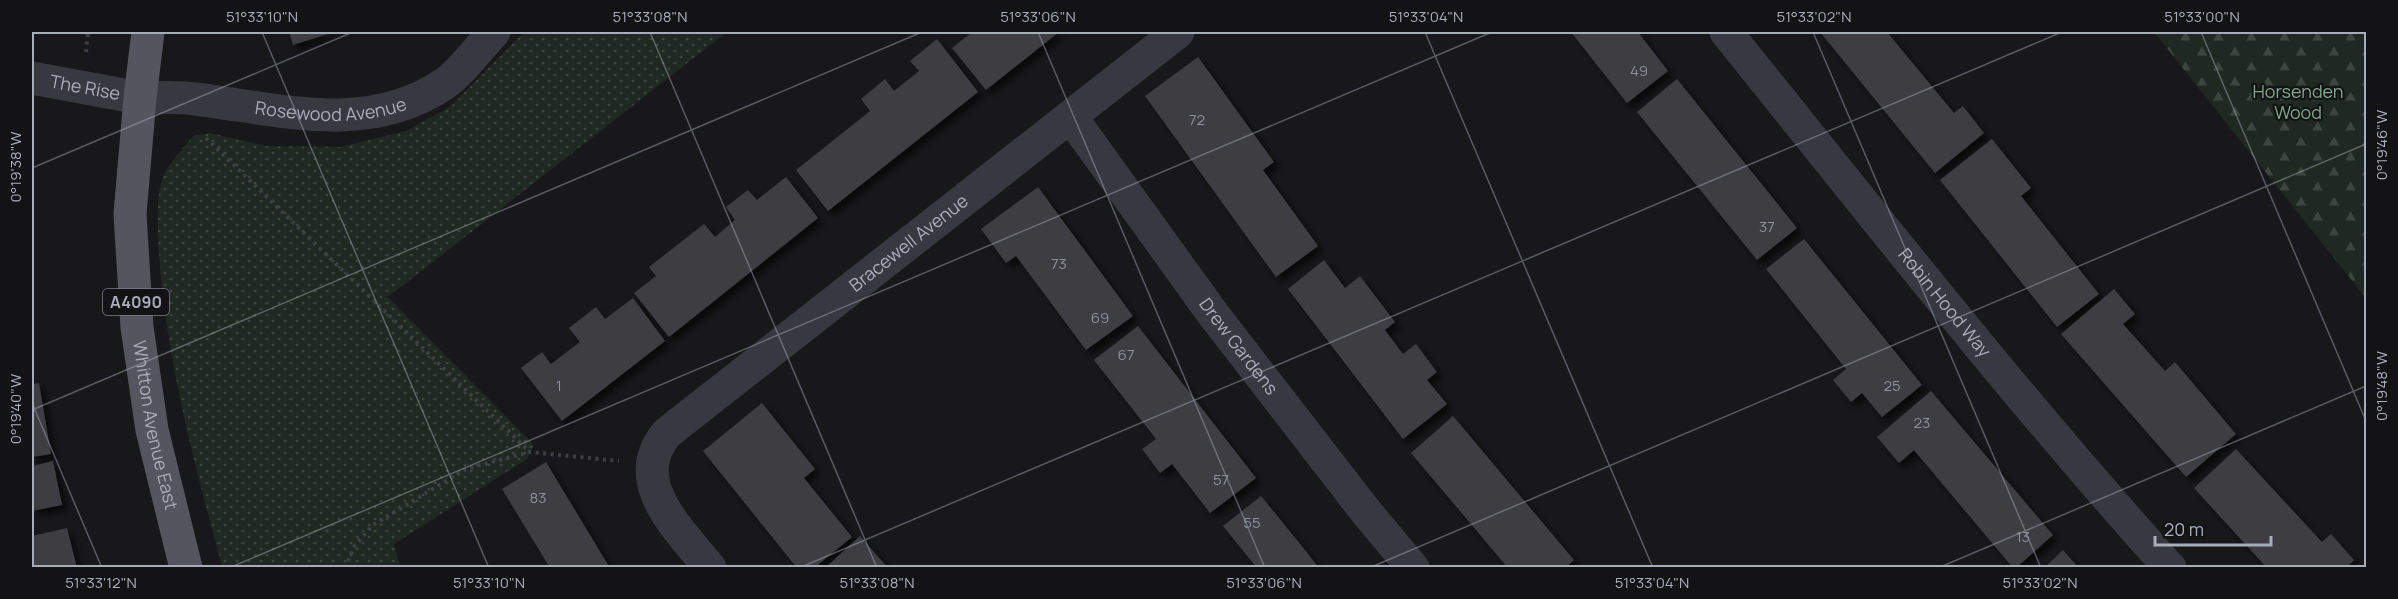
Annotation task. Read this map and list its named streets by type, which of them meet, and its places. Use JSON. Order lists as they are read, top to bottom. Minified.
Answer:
{"streets":{"main road":["A4090","Whitton Avenue East"],"street":["The Rise","Rosewood Avenue","Bracewell Avenue","Robin Hood Way","Drew Gardens"]},"crossings":[["The Rise","Rosewood Avenue"],["The Rise","Whitton Avenue East"],["Rosewood Avenue","Whitton Avenue East"],["Bracewell Avenue","Drew Gardens"]],"parks":["Horsenden Wood"],"house_numbers":["49","72","37","73","69","67","1","25","23","57","83","55","13"],"scale_bar":"20 m","coordinates":["51°33'10\"N","51°33'08\"N","51°33'06\"N","51°33'04\"N","51°33'02\"N","51°33'00\"N","0°19'46\"W","0°19'38\"W","0°19'48\"W","0°19'40\"W","51°33'12\"N"]}
